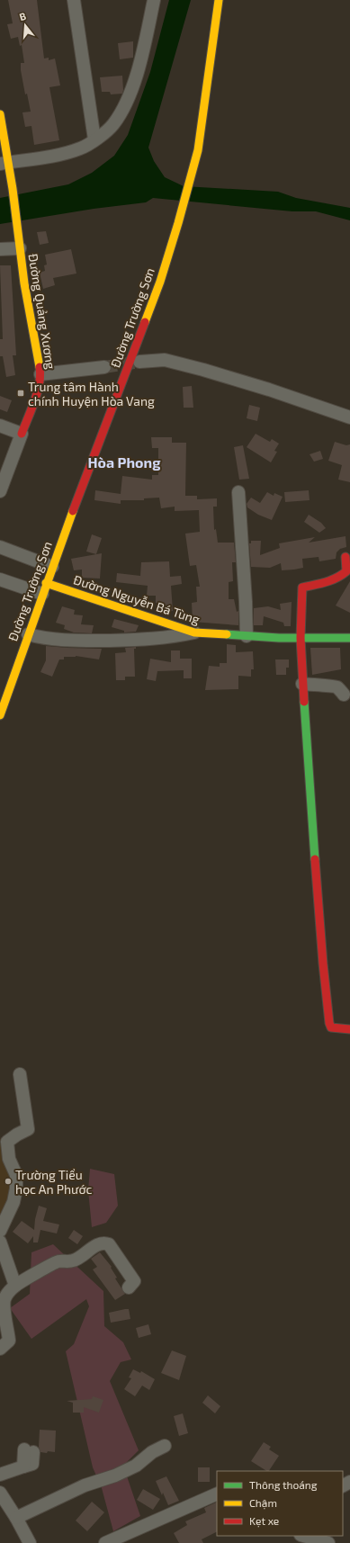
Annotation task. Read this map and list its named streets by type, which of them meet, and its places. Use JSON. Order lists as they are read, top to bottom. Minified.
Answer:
{"streets":{"main road":["Đường Quảng Xương","Đường Trường Sơn","Đường Nguyễn Bá Tùng"]},"crossings":[["Đường Trường Sơn","Đường Nguyễn Bá Tùng"]],"districts":["Hòa Phong"],"places":{"transit":["Trung tâm Hành chính Huyện Hòa Vang"],"other":["Trường Tiểu học An Phước"]},"legend":["Thông thoáng","Chậm","Kẹt xe"],"north":"top"}
